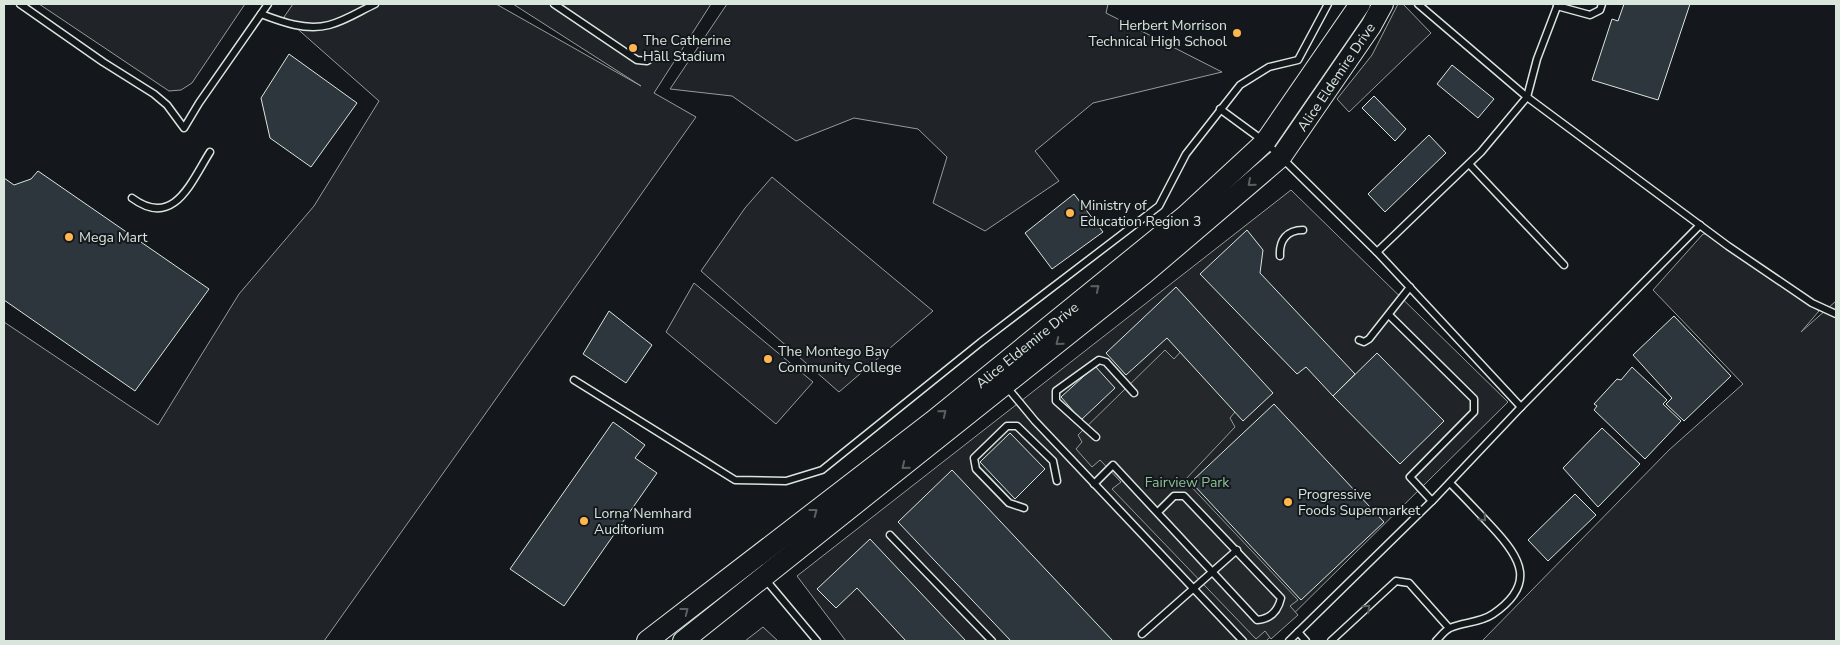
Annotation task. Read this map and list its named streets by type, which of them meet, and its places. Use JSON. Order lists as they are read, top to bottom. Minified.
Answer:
{"streets":{"main road":["Alice Eldemire Drive"]},"parks":["Fairview Park"],"places":["Herbert Morrison Technical High School","The Catherine Hall Stadium","Ministry of Education Region 3","Mega Mart","The Montego Bay Community College","Progressive Foods Supermarket","Lorna Nemhard Auditorium"]}
